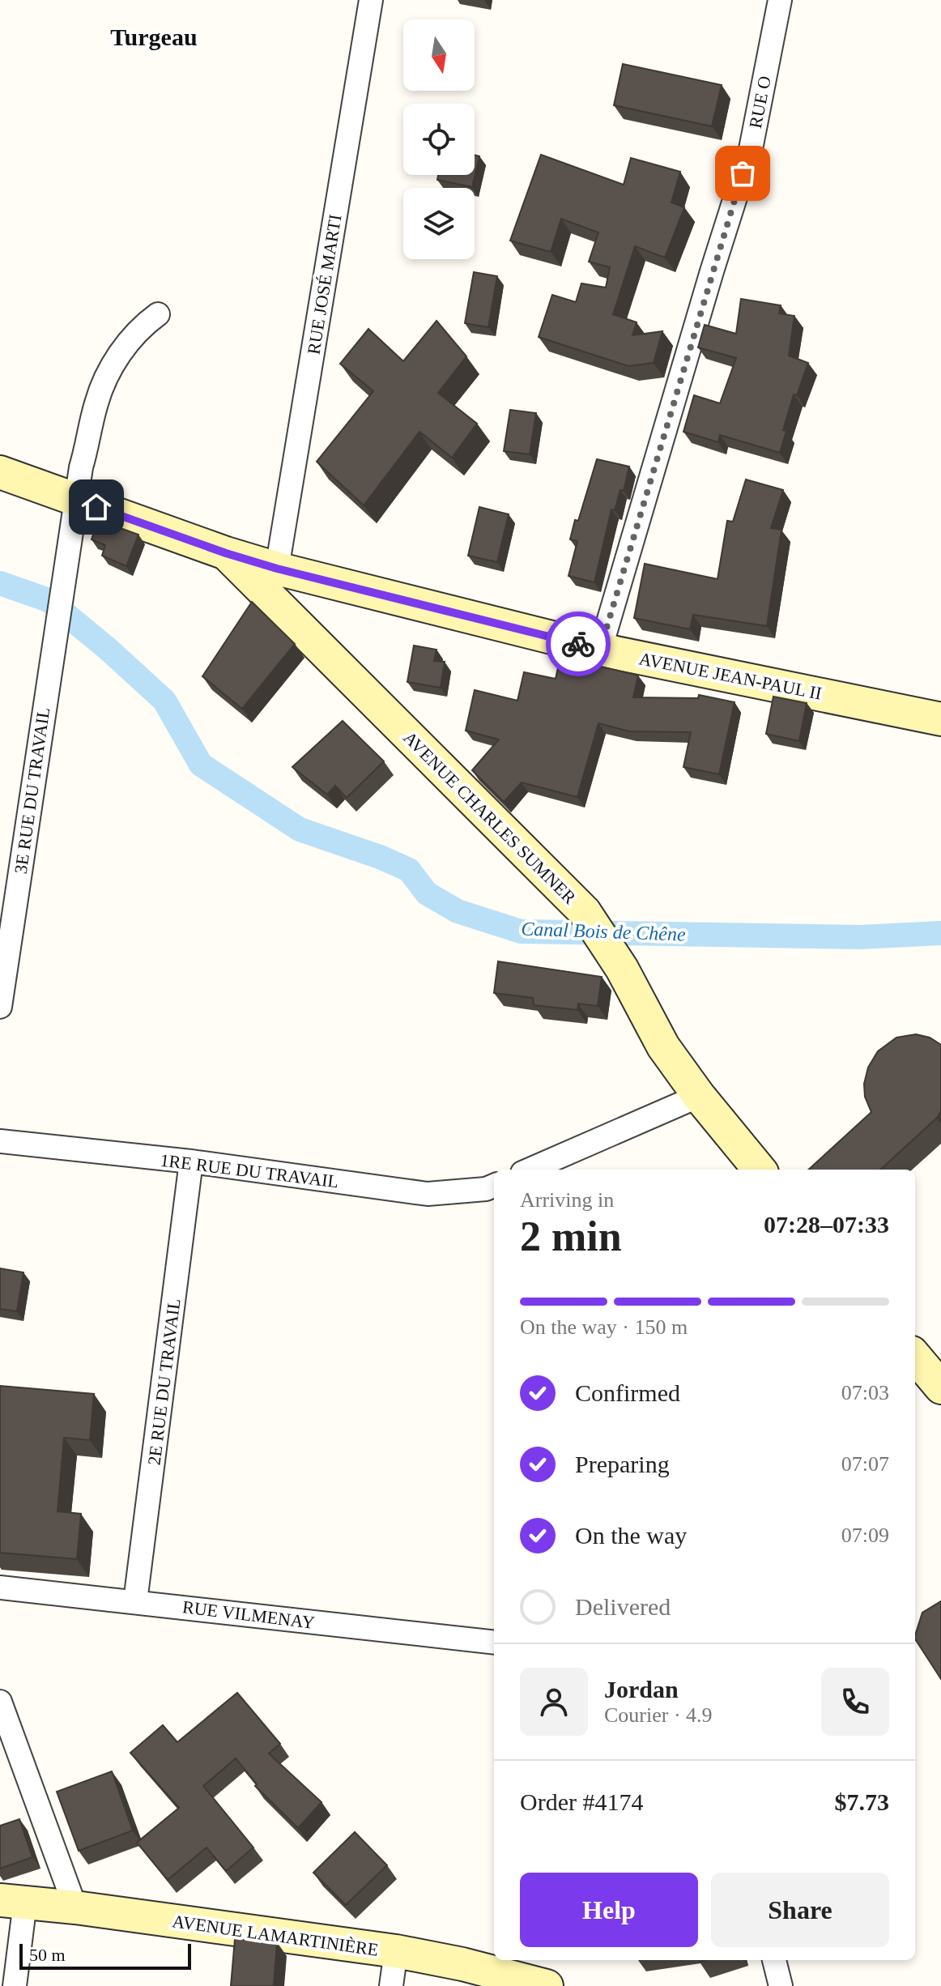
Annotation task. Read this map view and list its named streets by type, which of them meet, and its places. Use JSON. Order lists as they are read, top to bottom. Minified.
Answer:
{"streets":{"street":["RUE O","RUE JOSÉ MARTI","AVENUE JEAN-PAUL II","3E RUE DU TRAVAIL","AVENUE CHARLES SUMNER","1RE RUE DU TRAVAIL","2E RUE DU TRAVAIL","RUE VILMENAY","AVENUE LAMARTINIÈRE"]},"crossings":[["RUE O","AVENUE JEAN-PAUL II"],["RUE JOSÉ MARTI","AVENUE JEAN-PAUL II"],["AVENUE JEAN-PAUL II","3E RUE DU TRAVAIL"],["AVENUE JEAN-PAUL II","AVENUE CHARLES SUMNER"],["1RE RUE DU TRAVAIL","2E RUE DU TRAVAIL"],["2E RUE DU TRAVAIL","RUE VILMENAY"]],"districts":["Turgeau"],"water":["Canal Bois de Chêne"],"scale_bar":"50 m","north":"bottom","page":{"heading":["2 min","Arriving in","07:28–07:33"],"panel":["Jordan","Courier · 4.9","Order #4174","$7.73"],"bar":"On the way · 150 m","list":[["Confirmed","07:03"],["Preparing","07:07"],["On the way","07:09"],"Delivered"],"buttons":["Help","Share"],"scale":"50 m"}}
